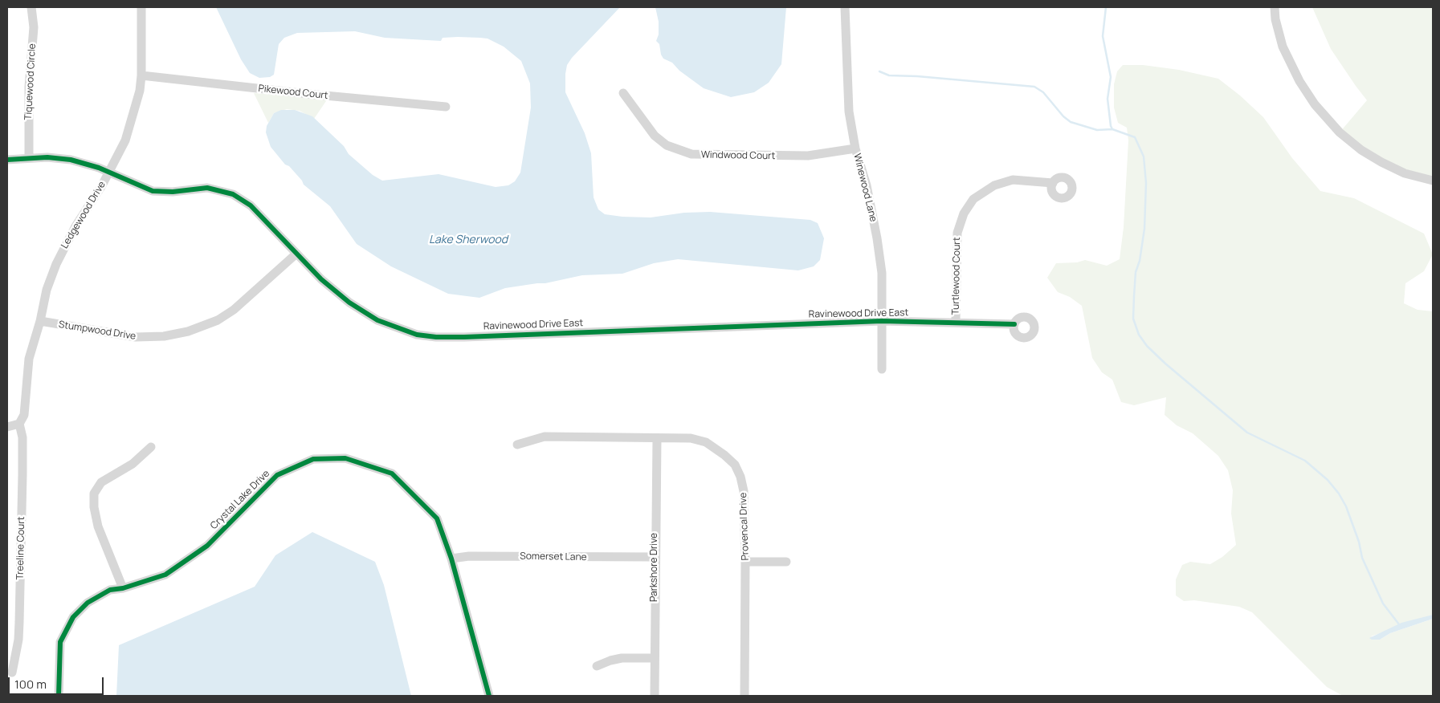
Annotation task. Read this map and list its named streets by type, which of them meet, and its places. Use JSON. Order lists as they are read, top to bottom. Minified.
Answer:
{"streets":{"street":["Tiquewood Circle","Pikewood Court","Windwood Court","Winewood Lane","Ledgewood Drive","Turtlewood Court","Ravinewood Drive East","Stumpwood Drive","Crystal Lake Drive","Provencal Drive","Treeline Court","Somerset Lane","Parkshore Drive"]},"crossings":[["Tiquewood Circle","Ravinewood Drive East"],["Pikewood Court","Ledgewood Drive"],["Windwood Court","Winewood Lane"],["Winewood Lane","Ravinewood Drive East"],["Ledgewood Drive","Ravinewood Drive East"],["Ledgewood Drive","Stumpwood Drive"],["Ledgewood Drive","Treeline Court"],["Turtlewood Court","Ravinewood Drive East"],["Ravinewood Drive East","Stumpwood Drive"],["Crystal Lake Drive","Somerset Lane"],["Provencal Drive","Parkshore Drive"],["Somerset Lane","Parkshore Drive"]],"water":["Lake Sherwood"],"scale_bar":"100 m"}
